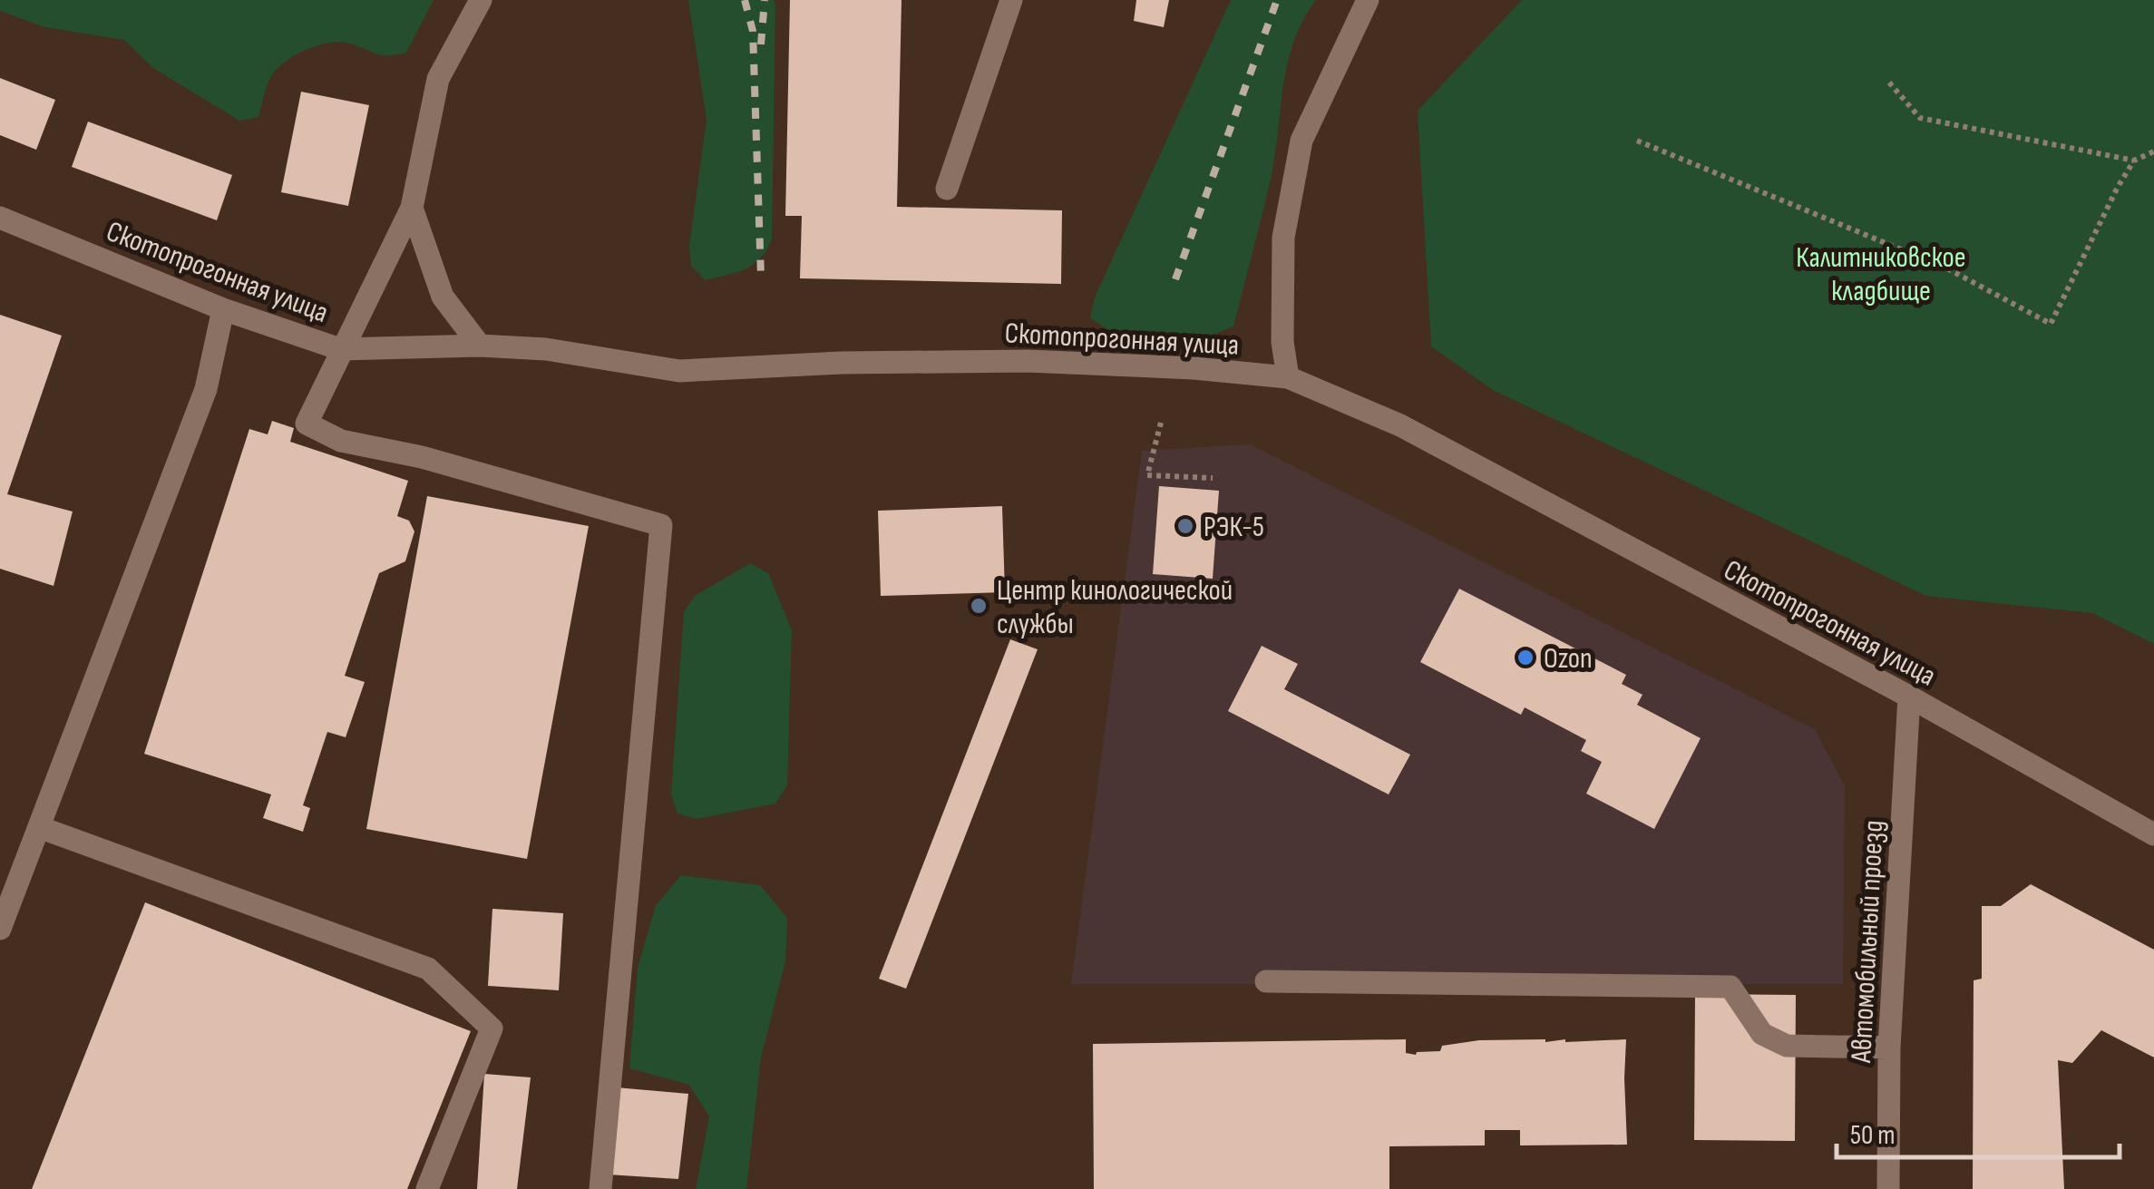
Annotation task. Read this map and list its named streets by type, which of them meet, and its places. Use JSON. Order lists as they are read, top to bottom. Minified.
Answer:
{"streets":{"street":["Скотопрогонная улица","Автомобильный проезд"]},"crossings":[["Скотопрогонная улица","Автомобильный проезд"]],"parks":["Калитниковское кладбище"],"places":["РЭК-5","Центр кинологической службы","Ozon"],"scale_bar":"50 m"}
